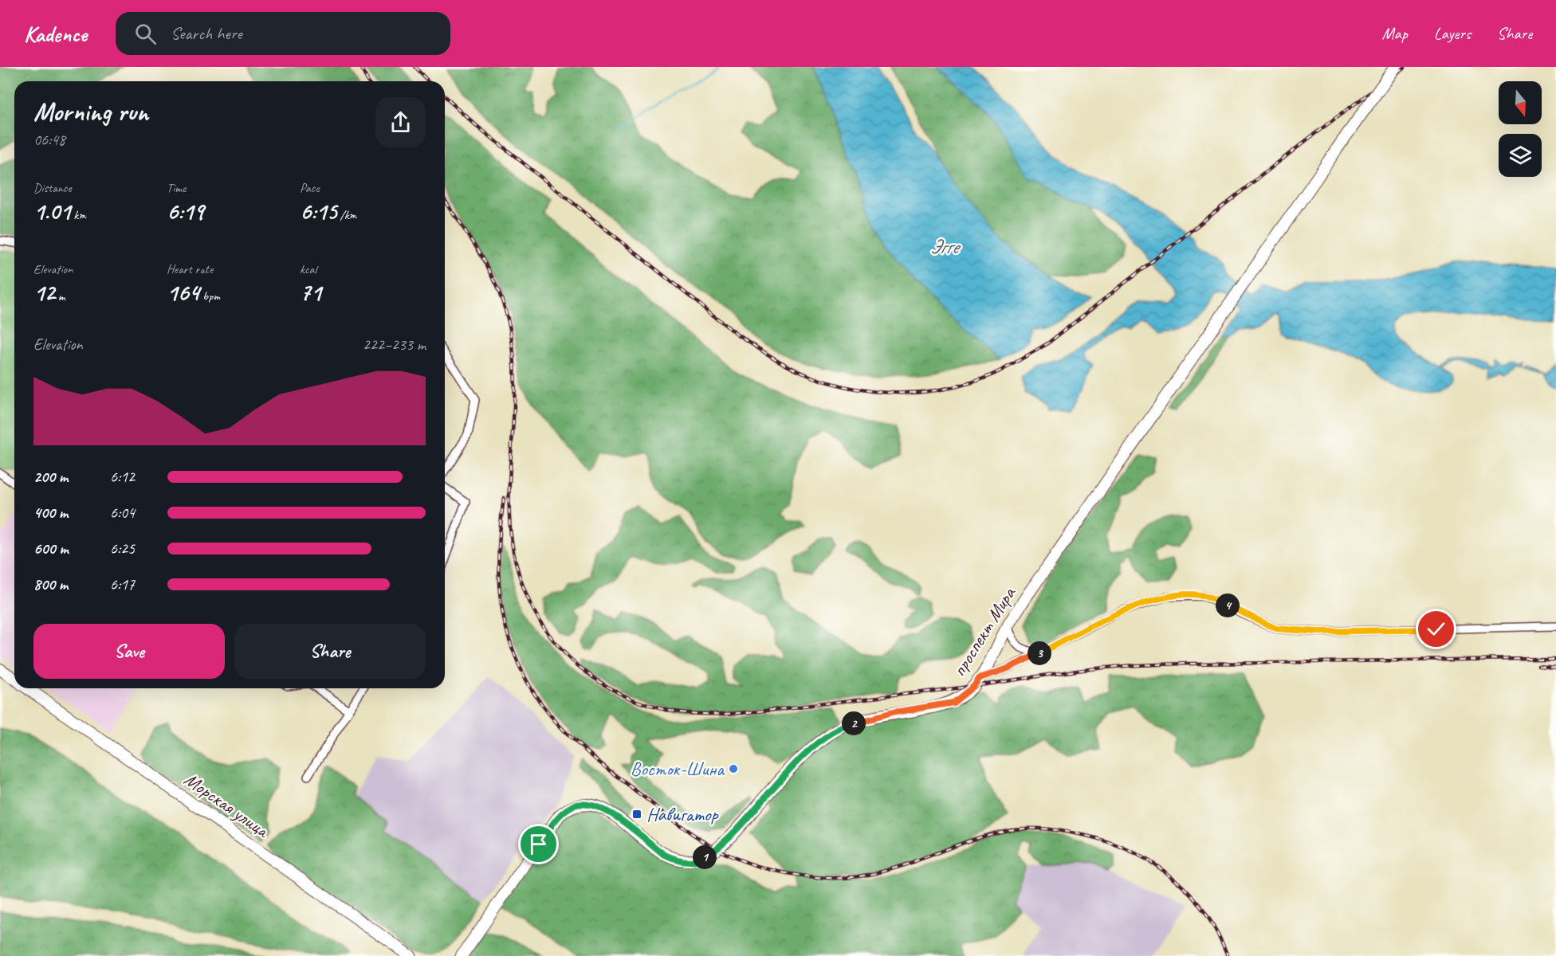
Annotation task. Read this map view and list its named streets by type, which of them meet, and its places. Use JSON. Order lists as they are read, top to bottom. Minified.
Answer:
{"streets":{"main road":["проспект Мира","Морская улица"]},"water":["Эгге"],"places":{"other":["Восток-Шина"],"transit":["Навигатор"]},"north":"bottom","page":{"header":"Kadence","search":"Search here","nav":["Map","Layers","Share"],"heading":["Morning run","06:48"],"stats":[["Distance","1.01 km"],["Time","6:19"],["Pace","6:15 /km"],["Elevation","12 m"],["Heart rate","164 bpm"],["kcal","71"]],"chart":["Elevation","222–233 m"],"list":[{"name":"200 m","note":"6:12"},{"name":"400 m","note":"6:04"},{"name":"600 m","note":"6:25"},{"name":"800 m","note":"6:17"}],"pins":["4","3","2","1"],"buttons":["Save","Share"]}}
